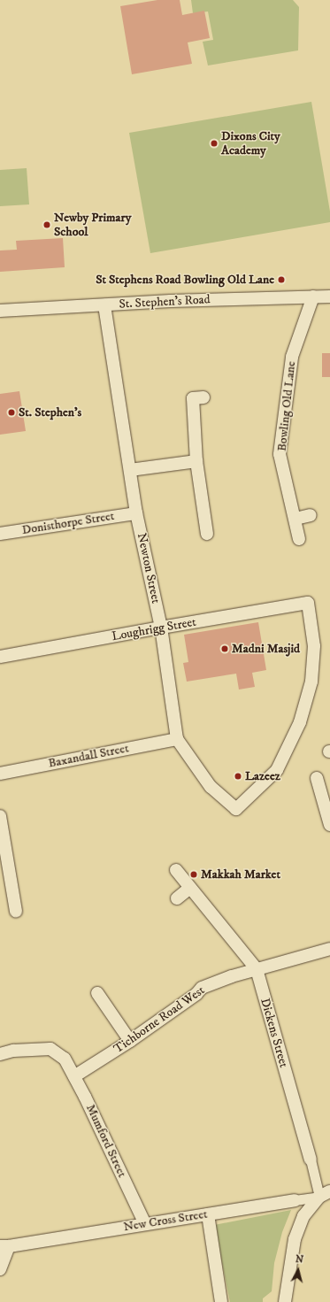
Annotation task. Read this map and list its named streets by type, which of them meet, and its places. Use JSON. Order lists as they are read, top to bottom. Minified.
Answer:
{"streets":{"street":["St. Stephen's Road","Bowling Old Lane","Donisthorpe Street","Newton Street","Loughrigg Street","Baxandall Street","Tichborne Road West","Dickens Street","Mumford Street","New Cross Street"]},"crossings":[["St. Stephen's Road","Bowling Old Lane"],["St. Stephen's Road","Newton Street"],["Donisthorpe Street","Newton Street"],["Newton Street","Loughrigg Street"],["Newton Street","Baxandall Street"],["Tichborne Road West","Dickens Street"],["Tichborne Road West","Mumford Street"],["Dickens Street","New Cross Street"],["Mumford Street","New Cross Street"]],"places":["Dixons City Academy","Newby Primary School","St Stephens Road Bowling Old Lane","St. Stephen's","Madni Masjid","Lazeez","Makkah Market"],"north":"top"}
